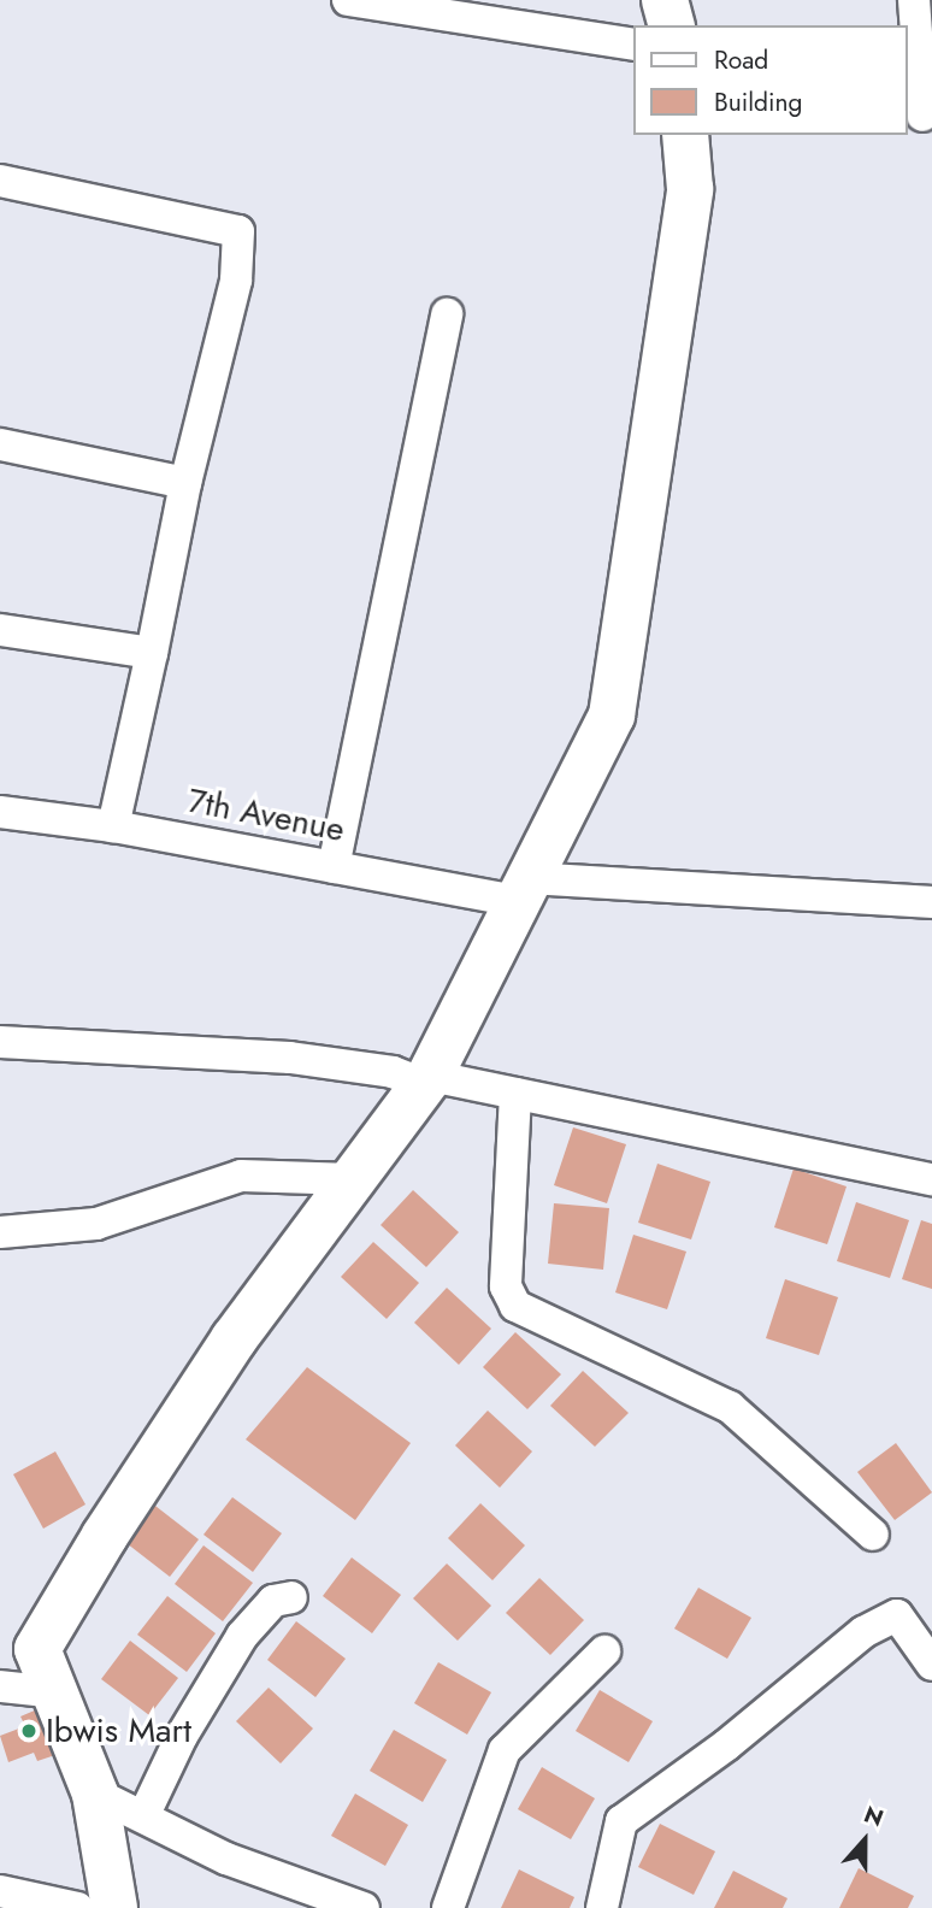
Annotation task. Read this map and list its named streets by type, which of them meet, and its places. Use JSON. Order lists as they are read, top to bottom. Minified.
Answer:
{"streets":{"street":["7th Avenue"]},"places":["Ibwis Mart"],"legend":["Road","Building"],"north":"top"}
